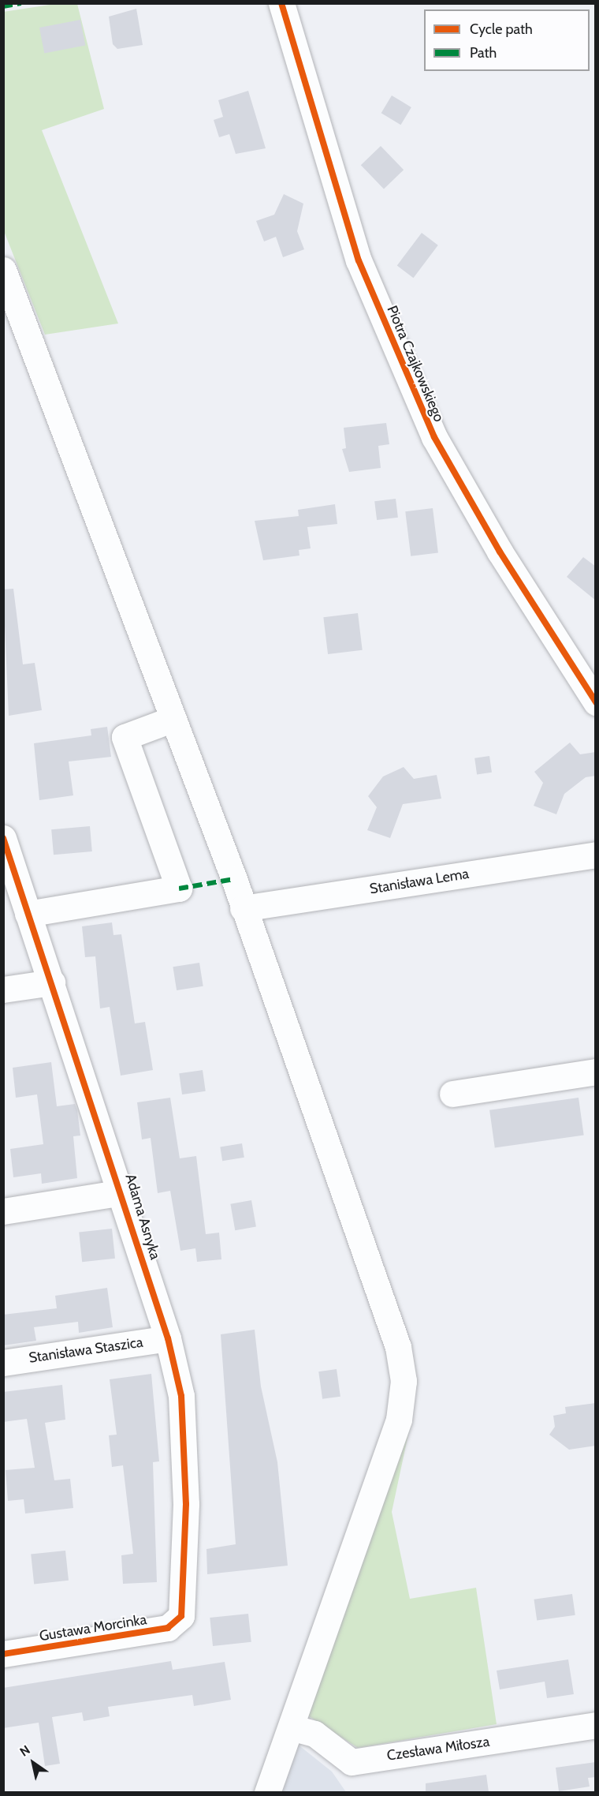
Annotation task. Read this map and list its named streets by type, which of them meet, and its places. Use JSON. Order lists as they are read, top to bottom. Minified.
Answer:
{"streets":{"street":["Piotra Czajkowskiego","Stanisława Lema","Adama Asnyka","Stanisława Staszica","Gustawa Morcinka","Czesława Miłosza"]},"crossings":[["Adama Asnyka","Stanisława Staszica"],["Adama Asnyka","Gustawa Morcinka"]],"legend":["Cycle path","Path"],"north":"top left"}
